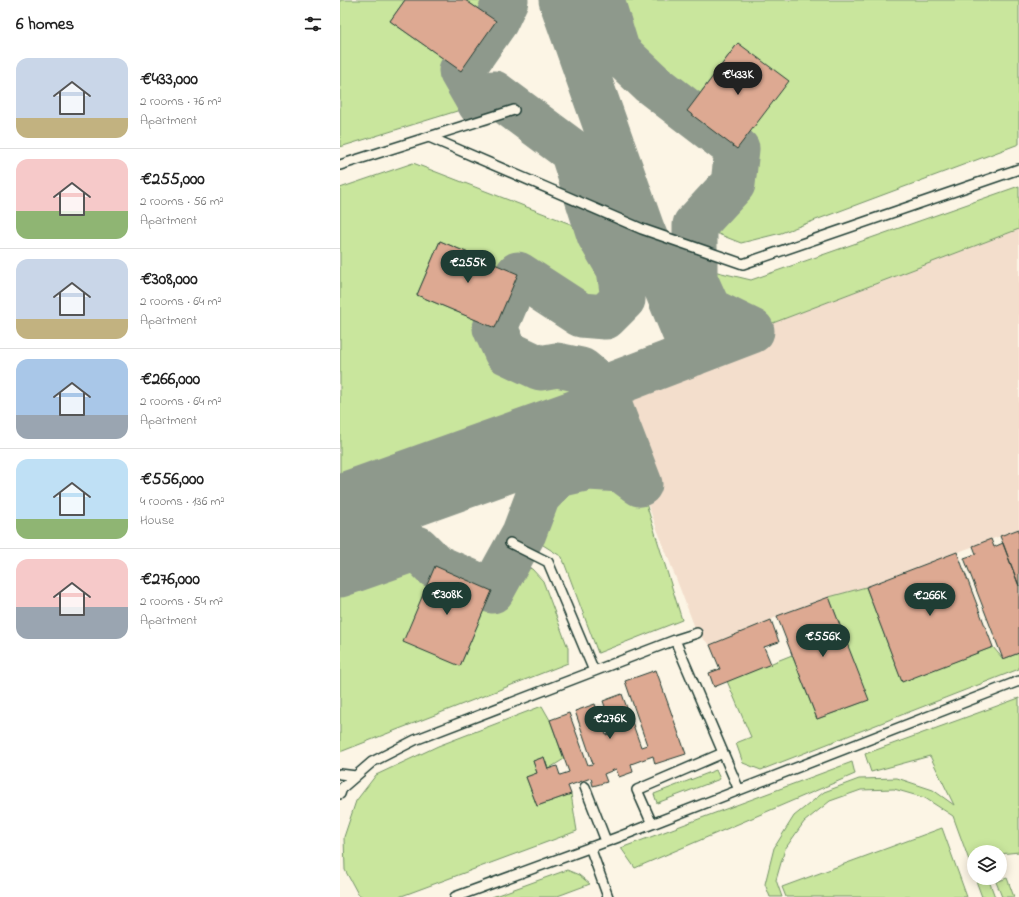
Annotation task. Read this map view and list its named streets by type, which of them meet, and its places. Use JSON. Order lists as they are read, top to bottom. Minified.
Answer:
{"page":{"heading":"6 homes","list":[{"name":"€433,000","note":"2 rooms · 76 m² · Apartment"},{"name":"€255,000","note":"2 rooms · 56 m² · Apartment"},{"name":"€308,000","note":"2 rooms · 64 m² · Apartment"},{"name":"€266,000","note":"2 rooms · 64 m² · Apartment"},{"name":"€556,000","note":"4 rooms · 136 m² · House"},{"name":"€276,000","note":"2 rooms · 54 m² · Apartment"}],"price":["€433K","€255K","€308K","€266K","€556K","€276K"]}}
